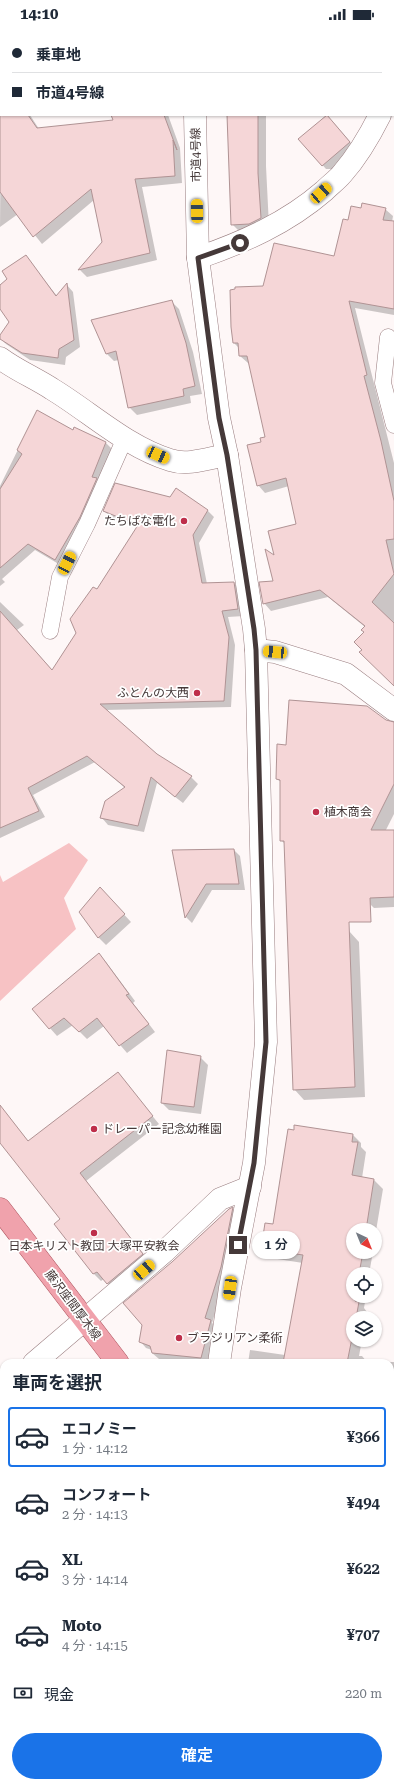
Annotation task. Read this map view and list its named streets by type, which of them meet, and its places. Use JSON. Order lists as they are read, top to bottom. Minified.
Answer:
{"streets":{"main road":["藤沢座間厚木線"],"street":["市道4号線"]},"places":["たちばな電化","ふとんの大西","植木商会","ドレーパー記念幼稚園","日本キリスト教団 大塚平安教会","ブラジリアン柔術"],"north":"bottom right","page":{"status":"14:10","banner":["乗車地","市道4号線"],"bubble":"1 分","heading":"車両を選択","list":[{"name":"エコノミー","note":"1 分 · 14:12","value":"¥366"},{"name":"コンフォート","note":"2 分 · 14:13","value":"¥494"},{"name":"XL","note":"3 分 · 14:14","value":"¥622"},{"name":"Moto","note":"4 分 · 14:15","value":"¥707"}],"pay":["現金","220 m"],"buttons":"確定"}}
